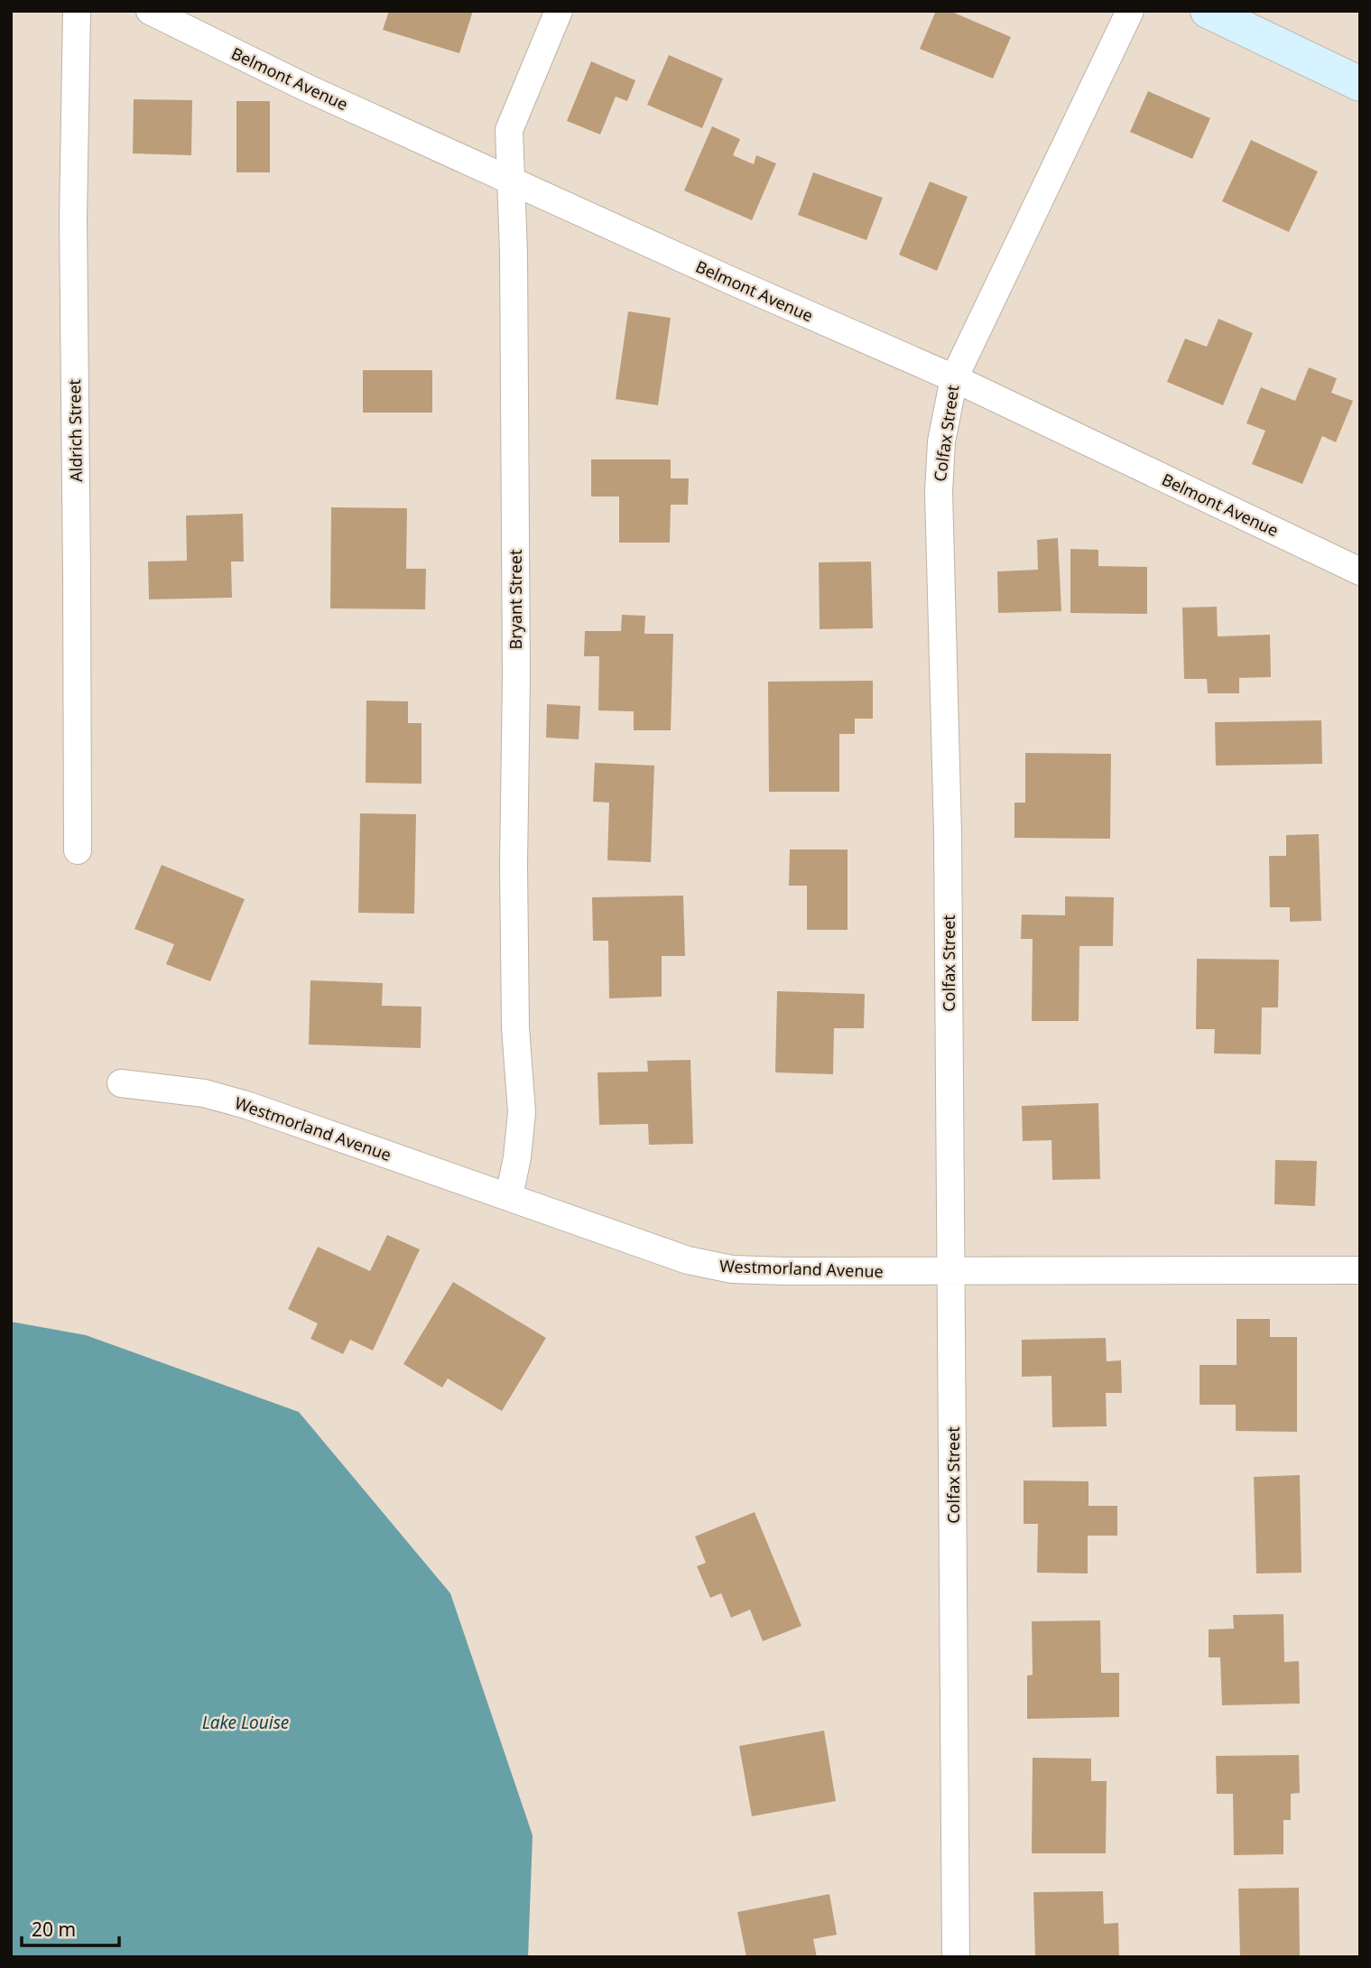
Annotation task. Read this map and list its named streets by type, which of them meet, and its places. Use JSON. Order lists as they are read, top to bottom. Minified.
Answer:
{"streets":{"street":["Belmont Avenue","Aldrich Street","Colfax Street","Bryant Street","Westmorland Avenue"]},"crossings":[["Belmont Avenue","Colfax Street"],["Belmont Avenue","Bryant Street"],["Colfax Street","Westmorland Avenue"],["Bryant Street","Westmorland Avenue"]],"water":["Lake Louise"],"scale_bar":"20 m"}
